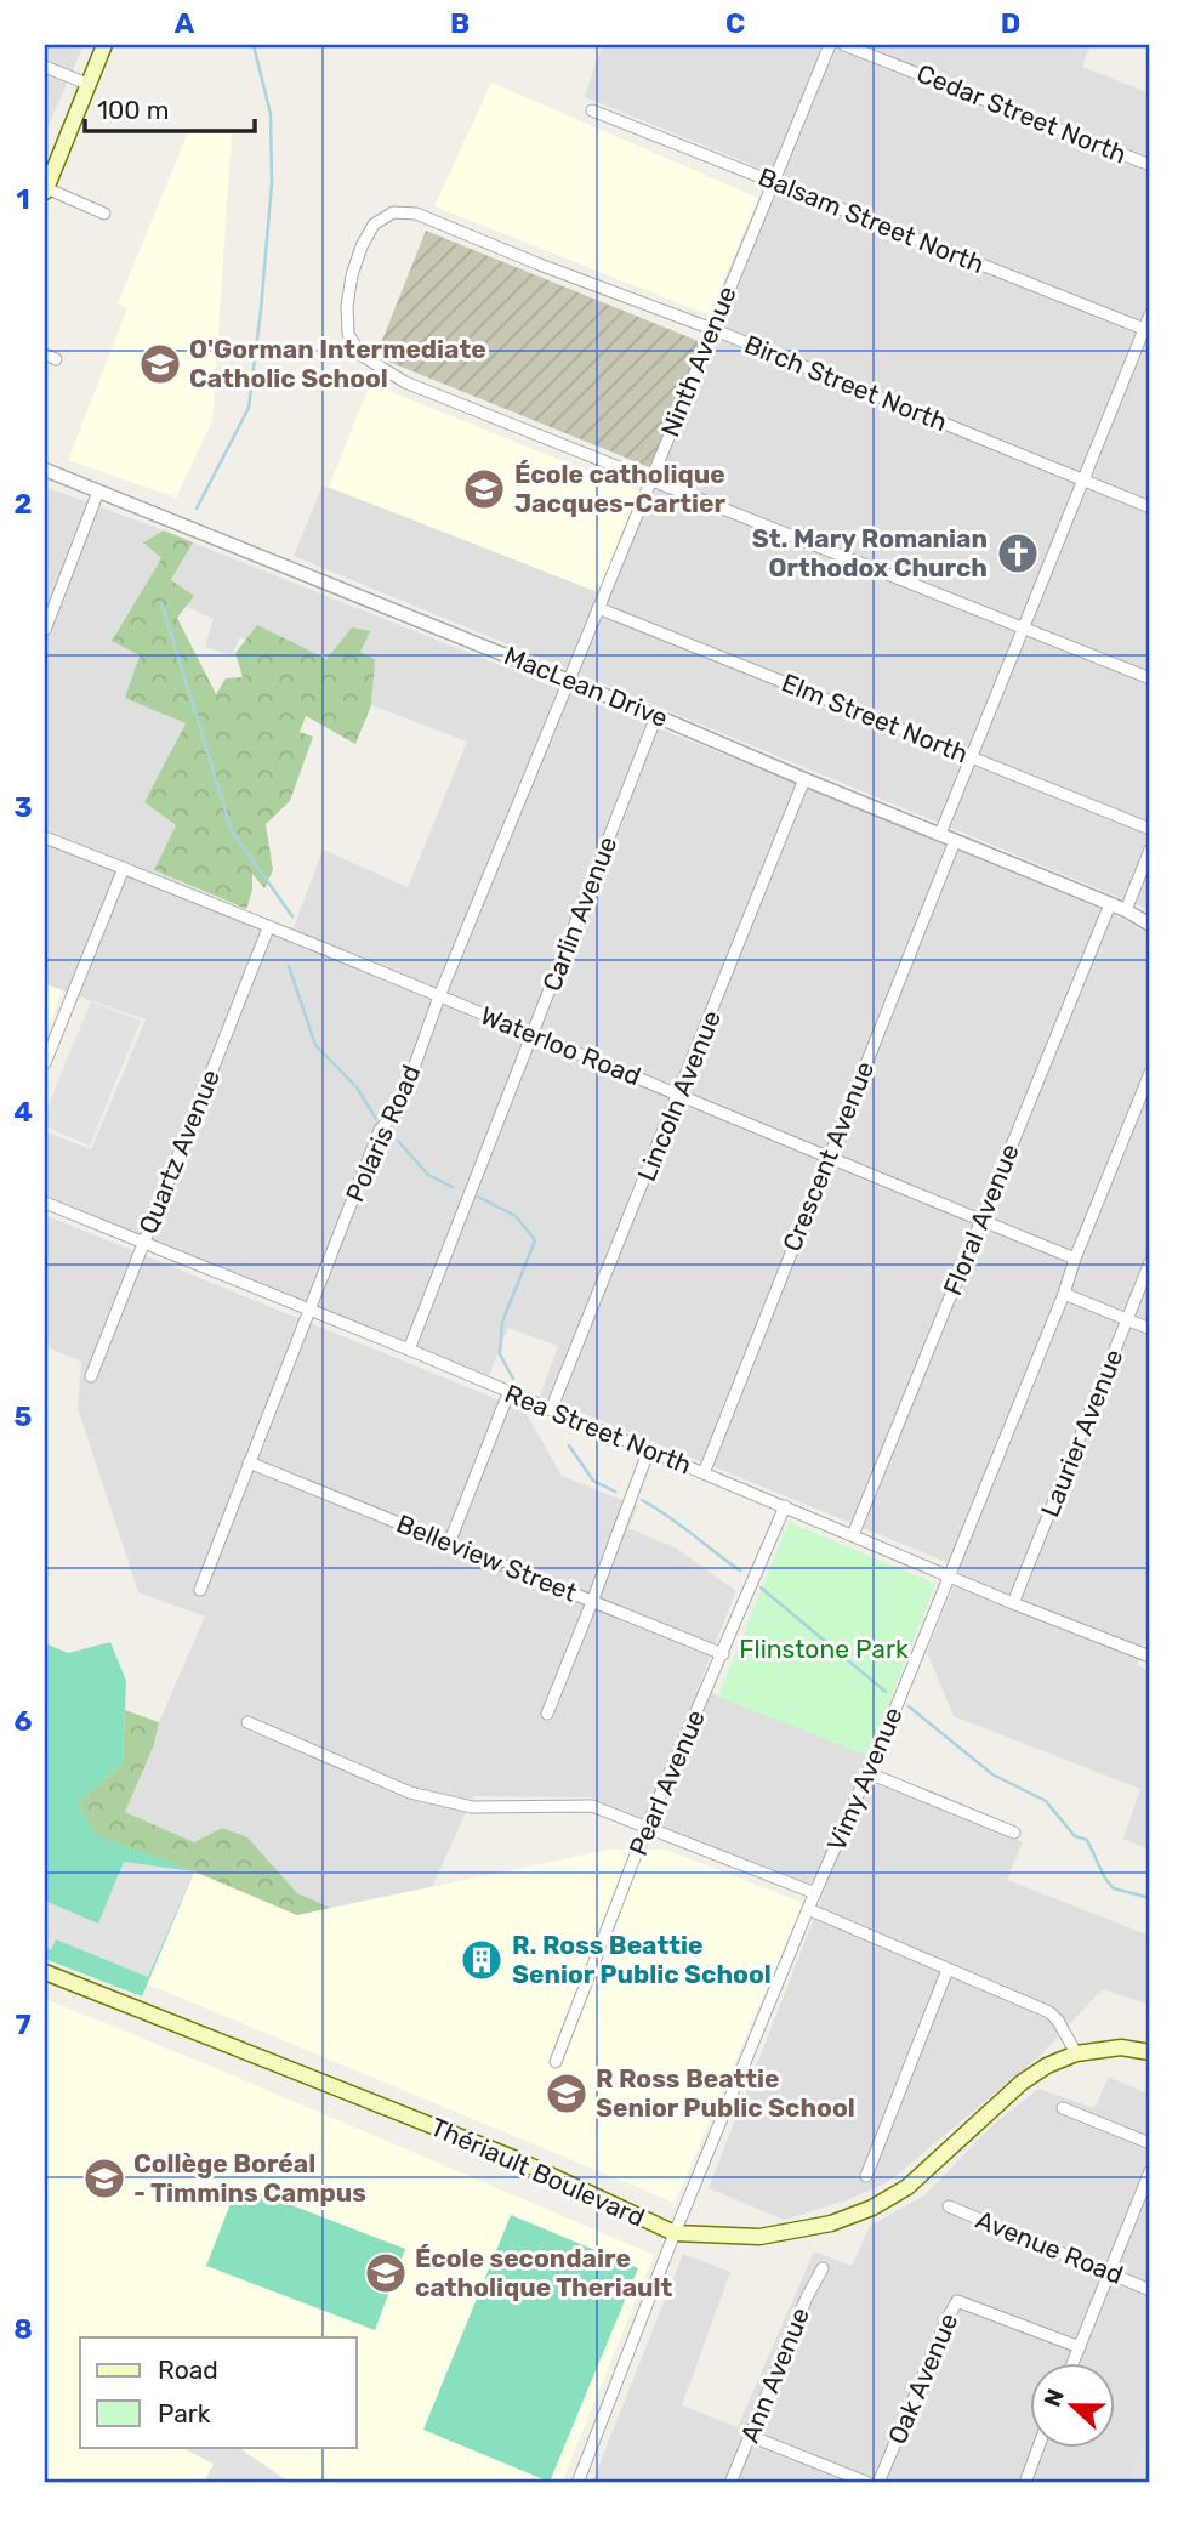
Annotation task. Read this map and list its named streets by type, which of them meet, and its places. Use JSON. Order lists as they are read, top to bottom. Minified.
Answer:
{"streets":{"main road":["Thériault Boulevard"],"street":["Cedar Street North","Balsam Street North","Ninth Avenue","Birch Street North","MacLean Drive","Elm Street North","Carlin Avenue","Waterloo Road","Lincoln Avenue","Polaris Road","Quartz Avenue","Crescent Avenue","Floral Avenue","Rea Street North","Laurier Avenue","Belleview Street","Vimy Avenue","Pearl Avenue","Avenue Road","Ann Avenue","Oak Avenue"]},"crossings":[["Balsam Street North","Ninth Avenue"],["Ninth Avenue","Birch Street North"],["Ninth Avenue","MacLean Drive"],["Ninth Avenue","Elm Street North"],["Ninth Avenue","Polaris Road"],["MacLean Drive","Carlin Avenue"],["MacLean Drive","Lincoln Avenue"],["MacLean Drive","Polaris Road"],["MacLean Drive","Crescent Avenue"],["MacLean Drive","Floral Avenue"],["Carlin Avenue","Waterloo Road"],["Carlin Avenue","Rea Street North"],["Waterloo Road","Lincoln Avenue"],["Waterloo Road","Polaris Road"],["Waterloo Road","Quartz Avenue"],["Waterloo Road","Crescent Avenue"],["Waterloo Road","Floral Avenue"],["Waterloo Road","Vimy Avenue"],["Lincoln Avenue","Rea Street North"],["Polaris Road","Rea Street North"],["Polaris Road","Belleview Street"],["Quartz Avenue","Rea Street North"],["Crescent Avenue","Rea Street North"],["Floral Avenue","Rea Street North"],["Rea Street North","Laurier Avenue"],["Rea Street North","Vimy Avenue"],["Rea Street North","Pearl Avenue"],["Belleview Street","Pearl Avenue"],["Vimy Avenue","Thériault Boulevard"]],"parks":["Flinstone Park"],"places":{"school or university":["O'Gorman Intermediate Catholic School","École catholique Jacques-Cartier","R Ross Beattie Senior Public School","Collège Boréal - Timmins Campus","École secondaire catholique Theriault"],"church":["St. Mary Romanian Orthodox Church"],"building":["R. Ross Beattie Senior Public School"]},"legend":["Road","Park"],"scale_bar":"100 m","north":"left","grid":{"columns":["A","B","C","D"],"rows":["1","2","3","4","5","6","7","8"]}}
